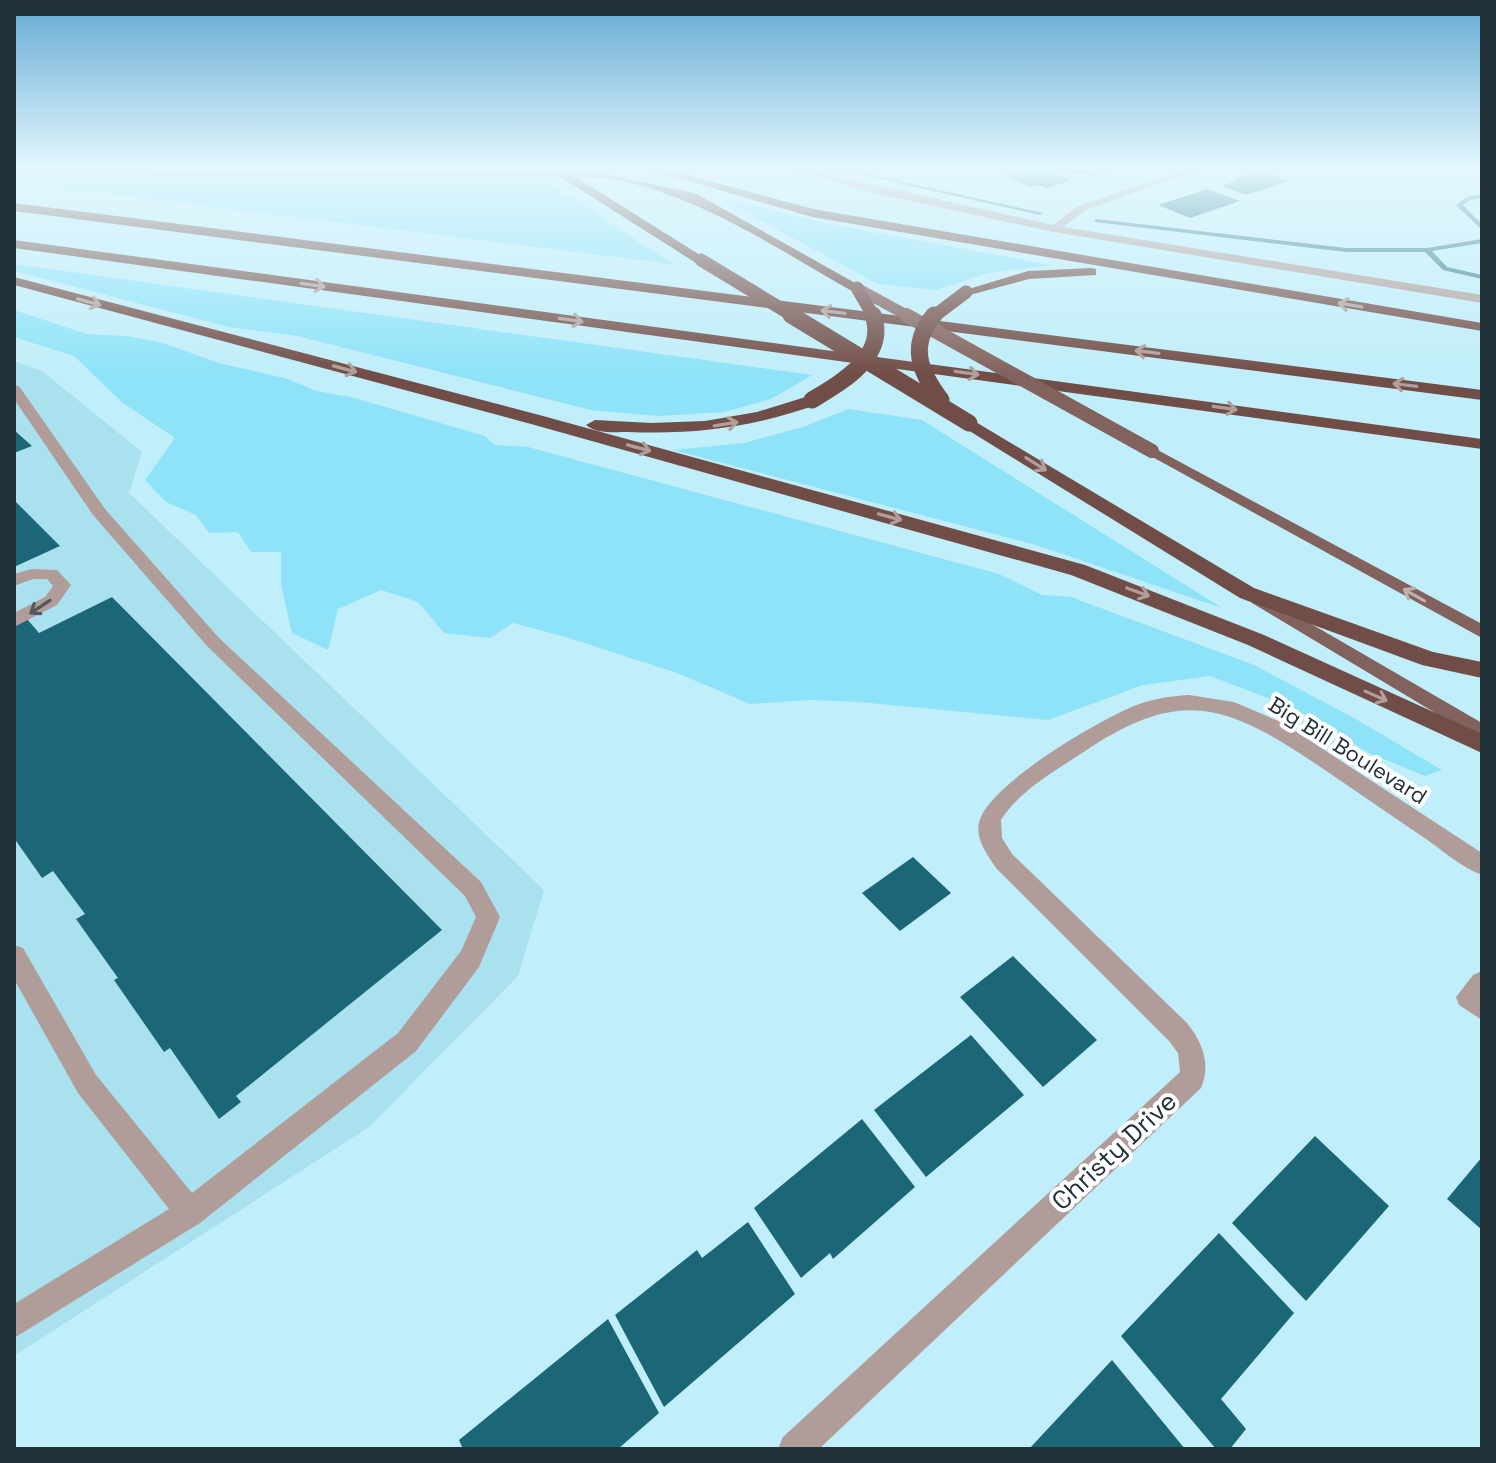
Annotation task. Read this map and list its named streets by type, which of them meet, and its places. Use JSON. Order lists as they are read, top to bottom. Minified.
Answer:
{"streets":{"street":["Big Bill Boulevard","Christy Drive"]},"crossings":[["Big Bill Boulevard","Christy Drive"]]}
